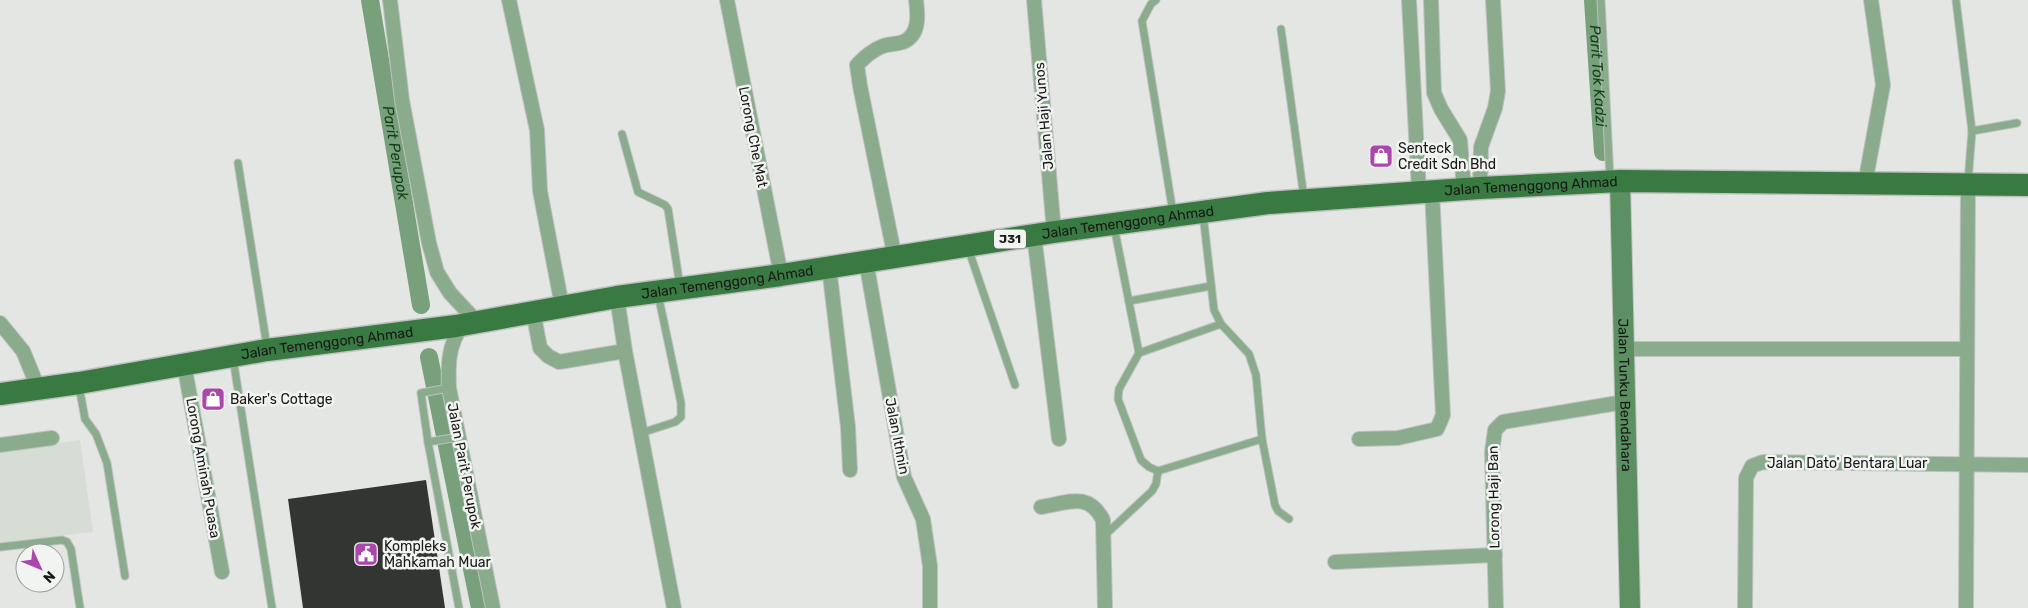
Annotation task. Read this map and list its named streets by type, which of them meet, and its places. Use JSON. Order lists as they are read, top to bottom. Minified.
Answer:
{"streets":{"main road":["Jalan Temenggong Ahmad","J31"],"street":["Jalan Haji Yunos","Lorong Che Mat","Jalan Tunku Bendahara","Jalan Ithnin","Jalan Dato' Bentara Luar","Jalan Parit Perupok","Lorong Aminah Puasa","Lorong Haji Ban"]},"crossings":[["Jalan Haji Yunos","Jalan Temenggong Ahmad"],["Lorong Che Mat","Jalan Temenggong Ahmad"],["Jalan Temenggong Ahmad","Jalan Tunku Bendahara"],["Jalan Temenggong Ahmad","Jalan Ithnin"],["Jalan Temenggong Ahmad","Jalan Parit Perupok"],["Jalan Temenggong Ahmad","Lorong Aminah Puasa"],["Jalan Tunku Bendahara","Lorong Haji Ban"]],"water":["Parit Tok Kadzi","Parit Perupok"],"places":{"shop":["Senteck Credit Sdn Bhd","Baker's Cottage"],"public building":["Kompleks Mahkamah Muar"]},"north":"bottom right"}
